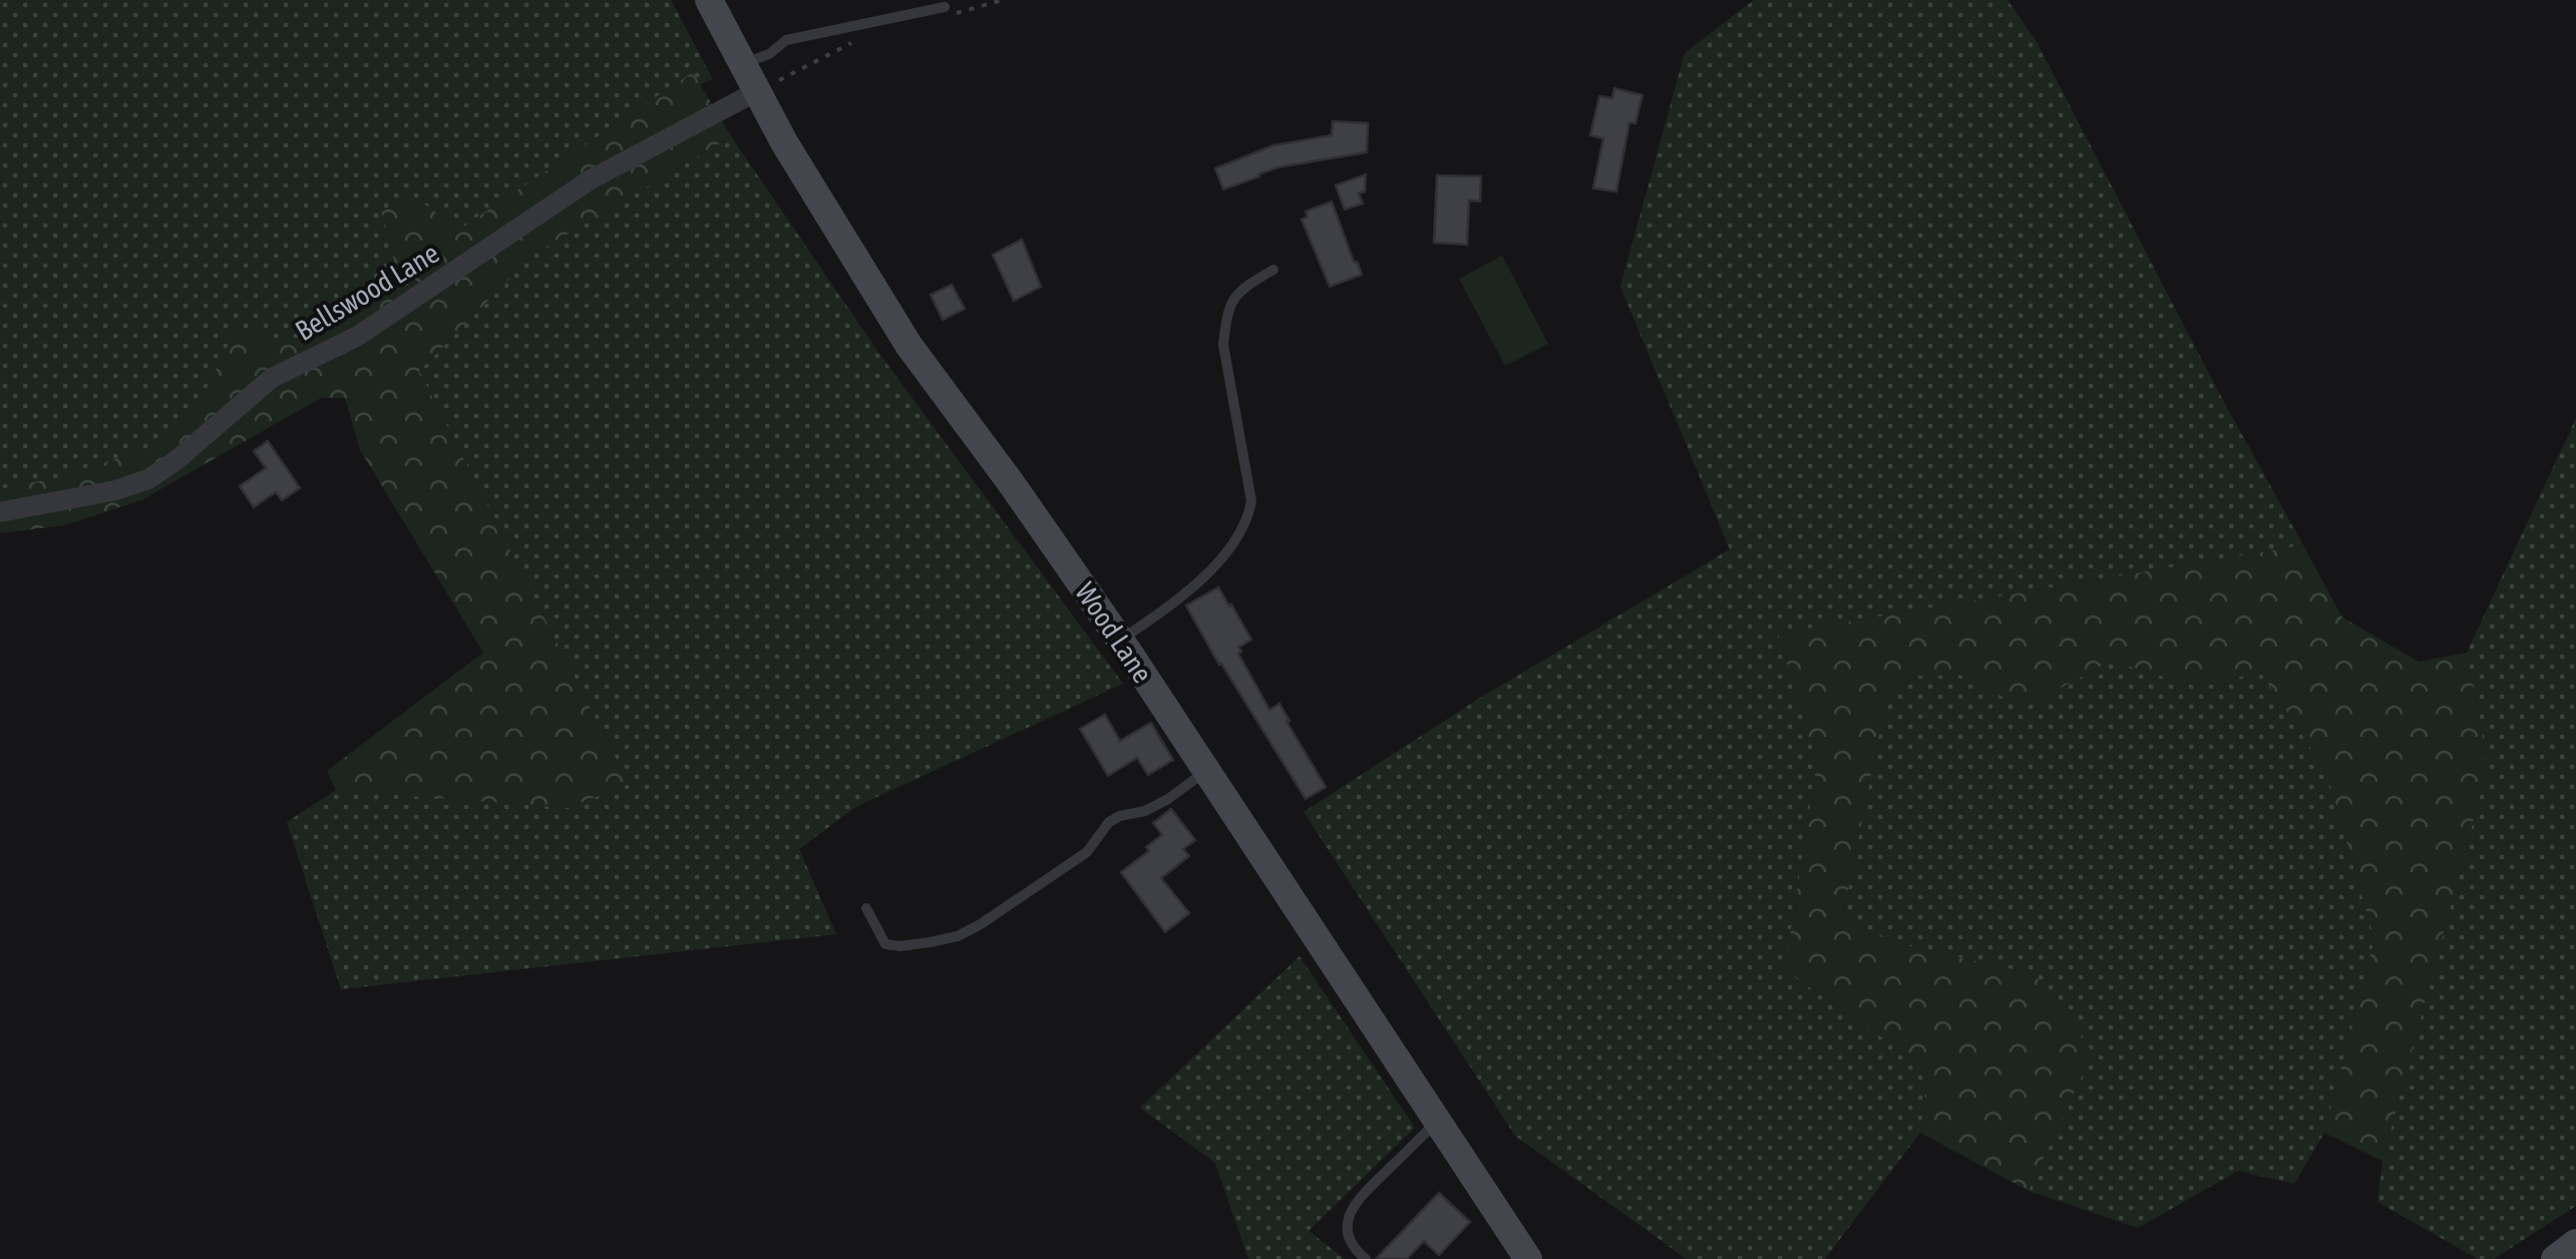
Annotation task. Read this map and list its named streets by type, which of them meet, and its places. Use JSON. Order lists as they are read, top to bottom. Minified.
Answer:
{"streets":{"street":["Bellswood Lane","Wood Lane"]},"crossings":[["Bellswood Lane","Wood Lane"]]}
